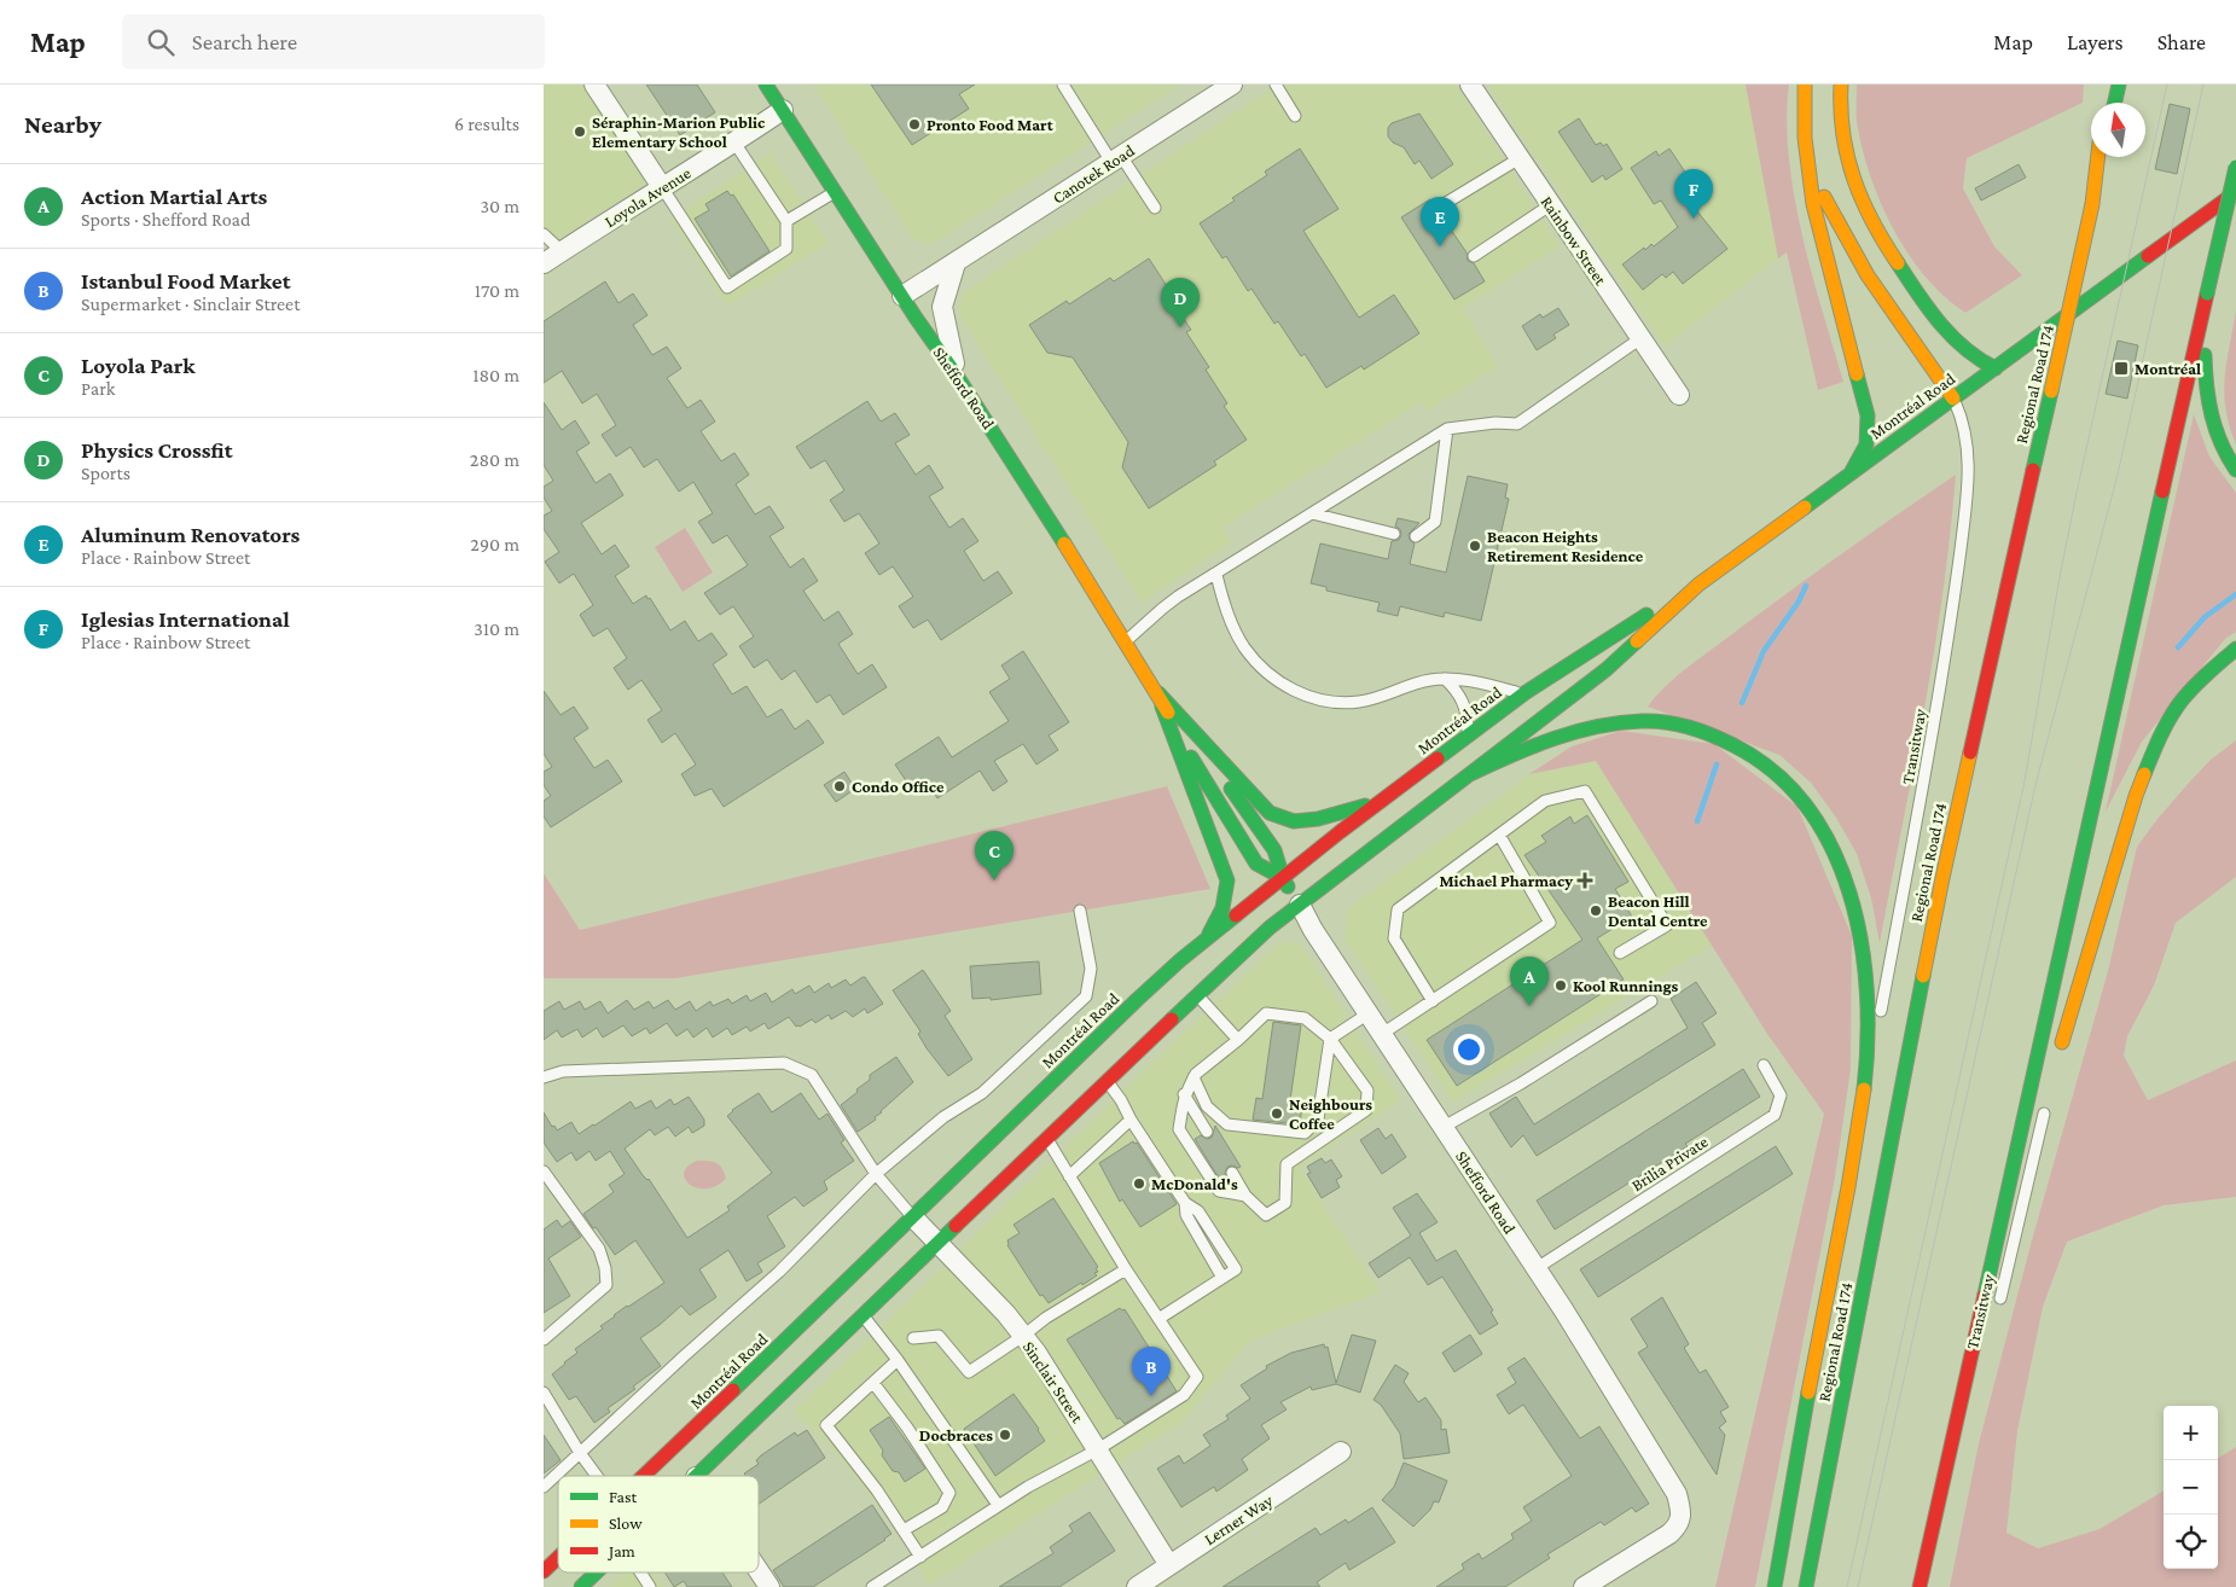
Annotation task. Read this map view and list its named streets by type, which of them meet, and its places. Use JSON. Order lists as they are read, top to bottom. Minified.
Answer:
{"streets":{"main road":["Regional Road 174","Shefford Road","Montréal Road"],"street":["Canotek Road","Loyola Avenue","Rainbow Street","Sinclair Street","Lerner Way"],"lane":["Transitway","Brilia Private"]},"crossings":[["Canotek Road","Shefford Road"],["Loyola Avenue","Shefford Road"],["Shefford Road","Montréal Road"],["Shefford Road","Brilia Private"],["Montréal Road","Transitway"],["Montréal Road","Sinclair Street"],["Sinclair Street","Lerner Way"]],"places":{"other":["Pronto Food Mart","Séraphin-Marion Public Elementary School","Beacon Heights Retirement Residence","Condo Office","Beacon Hill Dental Centre","Kool Runnings","Neighbours Coffee","McDonald's","Docbraces"],"transit":["Montréal"],"health":["Michael Pharmacy"]},"legend":["Fast","Slow","Jam"],"north":"top","page":{"header":"Map","search":"Search here","nav":["Map","Layers","Share"],"heading":["Nearby","6 results"],"list":[{"mark":"A","name":"Action Martial Arts","note":"Sports · Shefford Road","value":"30 m"},{"mark":"B","name":"Istanbul Food Market","note":"Supermarket · Sinclair Street","value":"170 m"},{"mark":"C","name":"Loyola Park","note":"Park","value":"180 m"},{"mark":"D","name":"Physics Crossfit","note":"Sports","value":"280 m"},{"mark":"E","name":"Aluminum Renovators","note":"Place · Rainbow Street","value":"290 m"},{"mark":"F","name":"Iglesias International","note":"Place · Rainbow Street","value":"310 m"}],"pins":["F","E","D","C","A","B"],"map_buttons":["+","−"]}}
